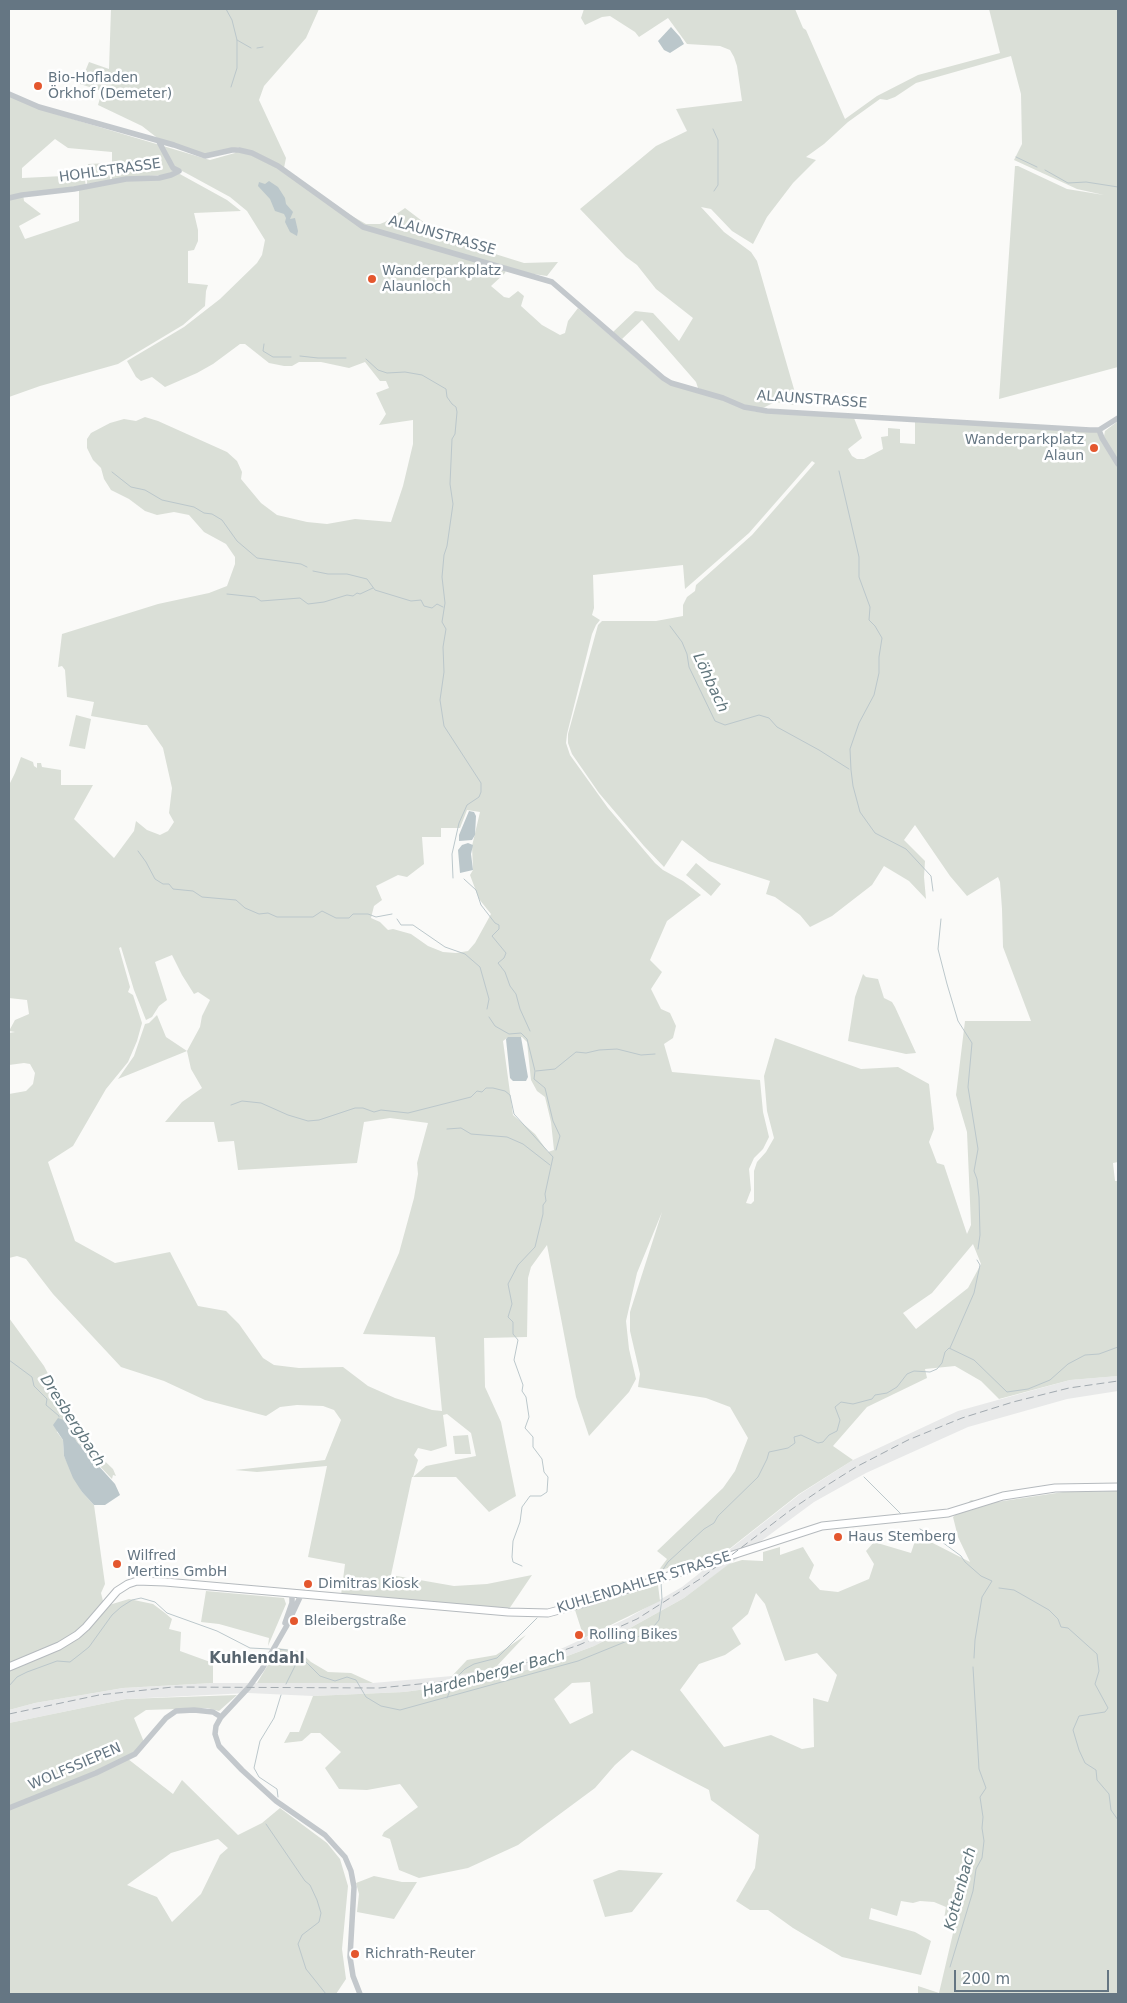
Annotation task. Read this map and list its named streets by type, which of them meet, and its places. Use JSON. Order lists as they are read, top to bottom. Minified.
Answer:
{"streets":{"main road":["KUHLENDAHLER STRASSE"],"street":["HOHLSTRASSE","ALAUNSTRASSE","WOLFSSIEPEN"]},"crossings":[["HOHLSTRASSE","ALAUNSTRASSE"]],"districts":["Kuhlendahl"],"water":["Löhbach","Dresbergbach","Hardenberger Bach","Kottenbach"],"places":["Bio-Hofladen Örkhof (Demeter)","Wanderparkplatz Alaunloch","Wanderparkplatz Alaun","Haus Stemberg","Wilfred Mertins GmbH","Dimitras Kiosk","Bleibergstraße","Rolling Bikes","Richrath-Reuter"],"scale_bar":"200 m"}
